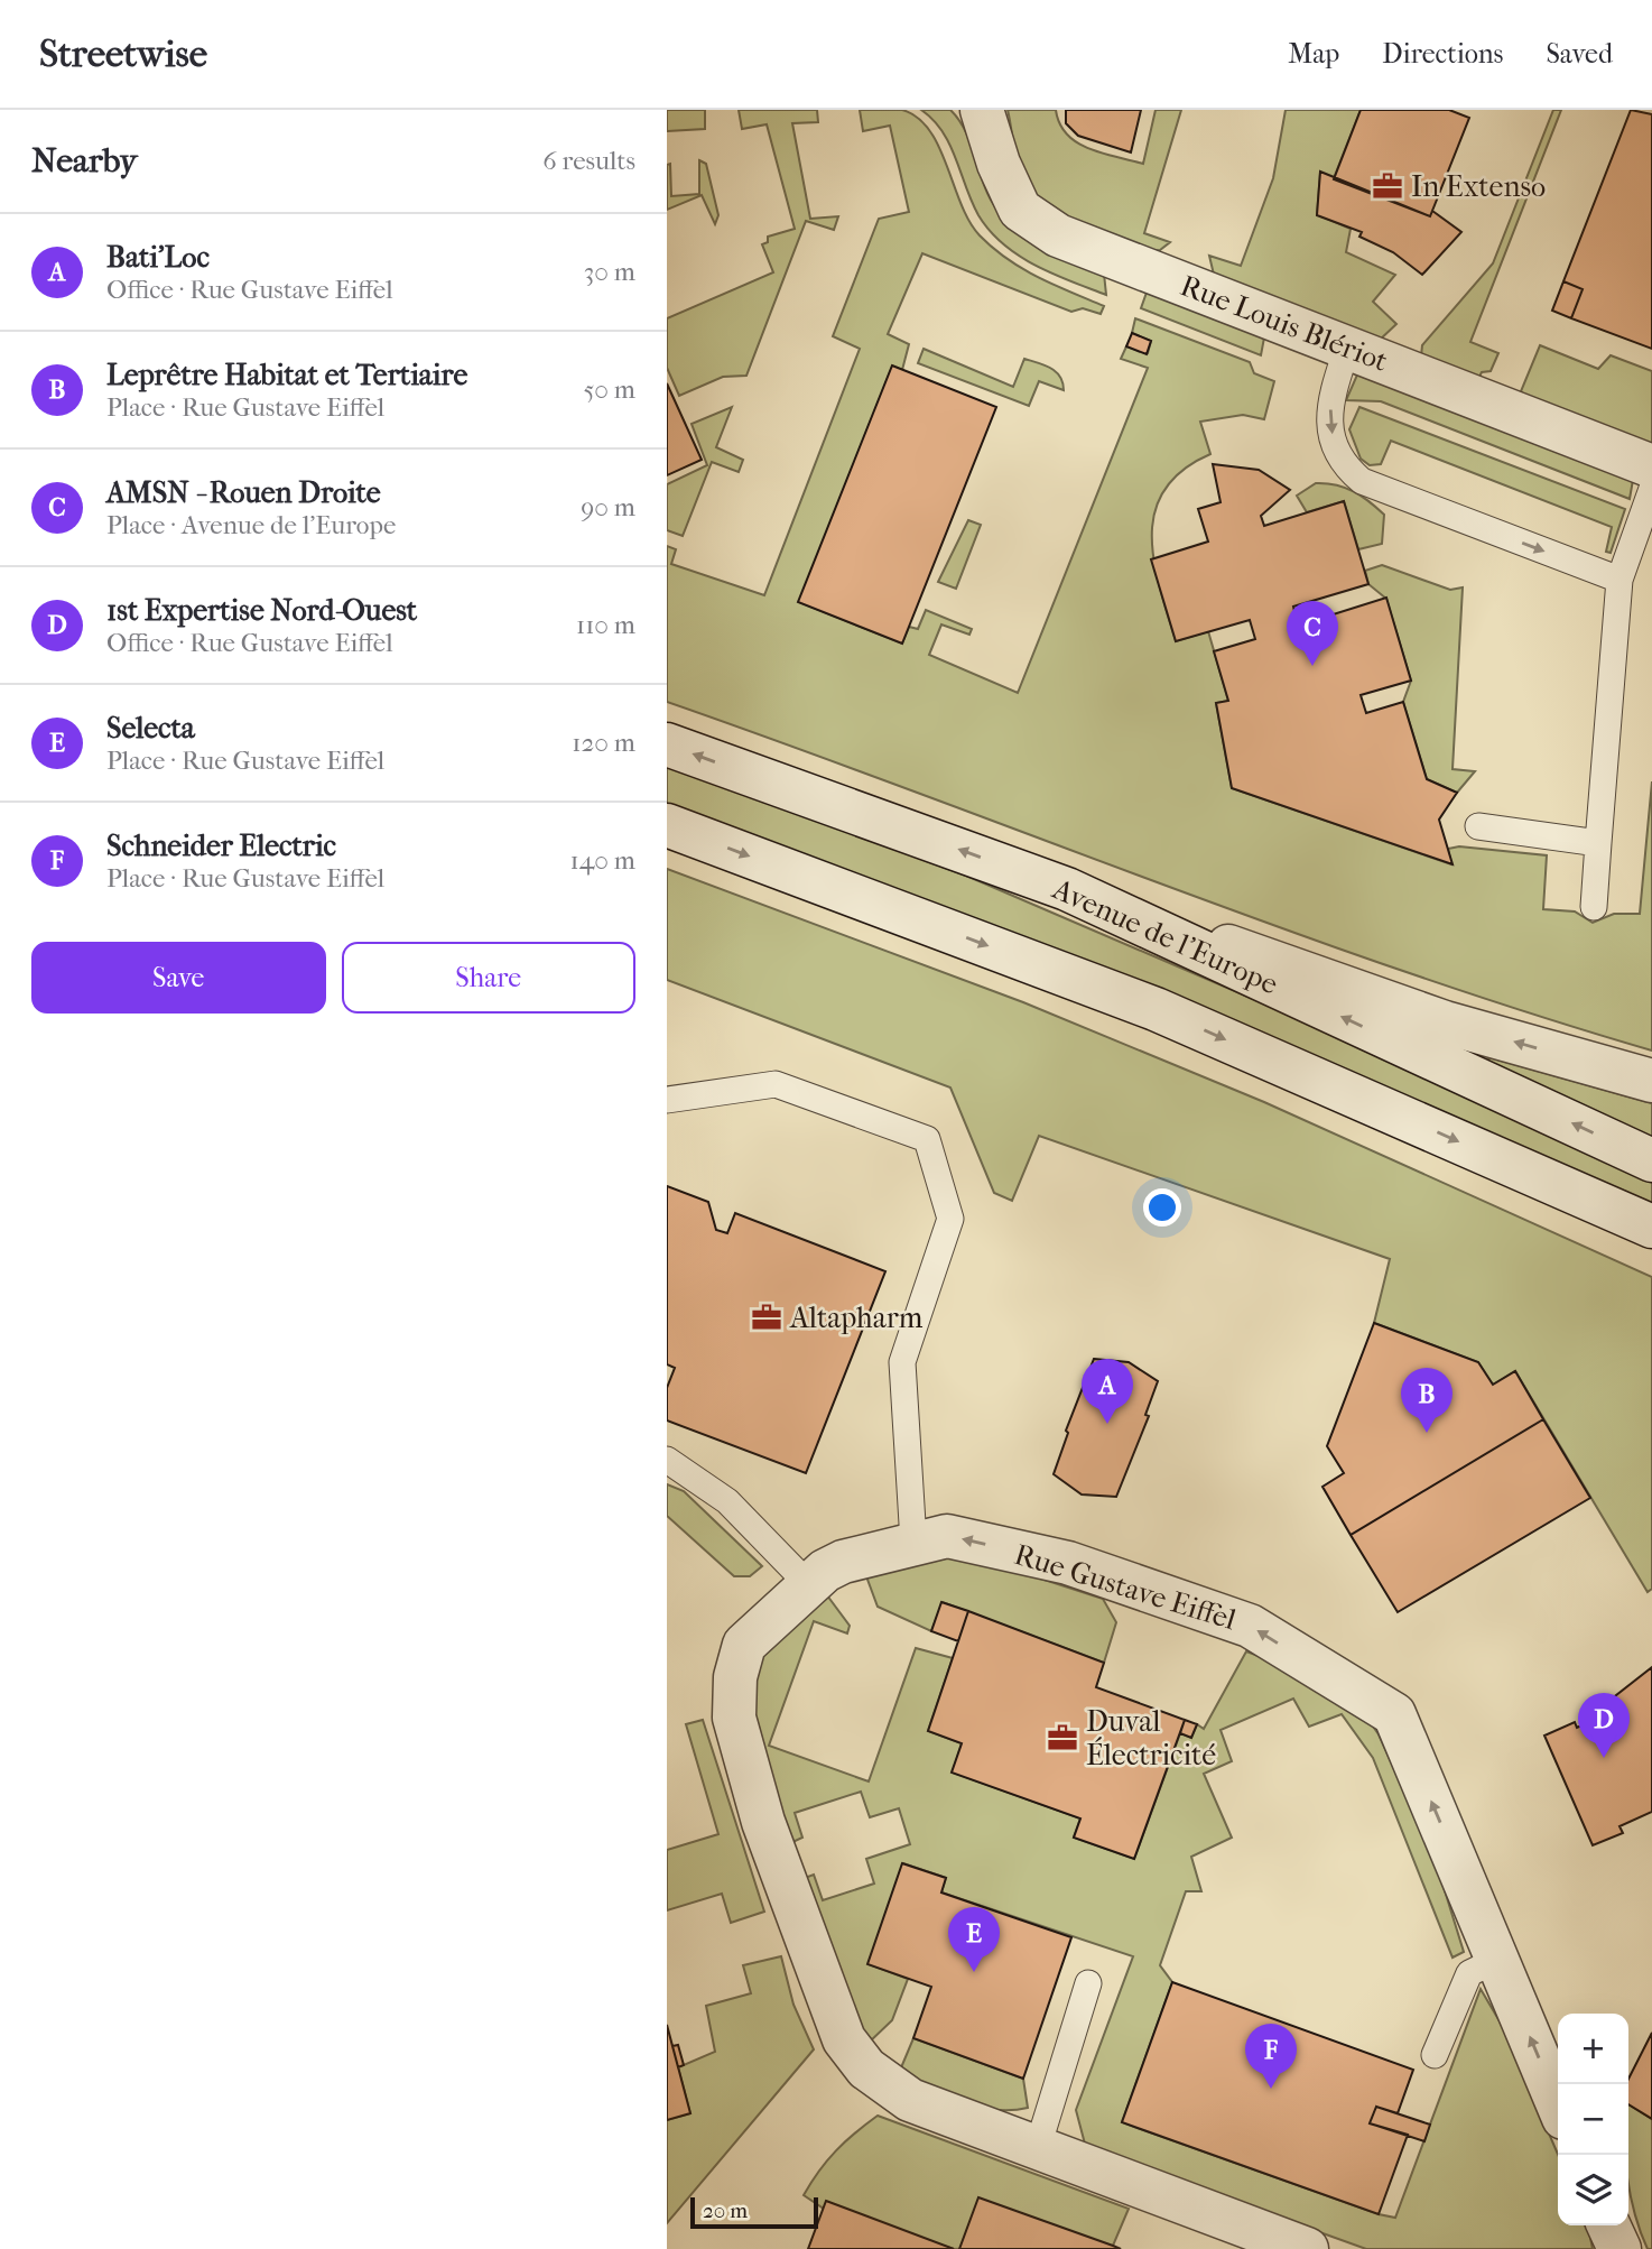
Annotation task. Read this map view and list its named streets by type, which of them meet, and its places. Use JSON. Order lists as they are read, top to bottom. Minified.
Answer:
{"streets":{"street":["Rue Louis Blériot","Avenue de l'Europe","Rue Gustave Eiffel"]},"one_way":["Rue Gustave Eiffel"],"places":{"office":["In Extenso","Altapharm","Duval Électricité"]},"scale_bar":"20 m","page":{"header":"Streetwise","nav":["Map","Directions","Saved"],"heading":["Nearby","6 results"],"list":[{"mark":"A","name":"Bati'Loc","note":"Office · Rue Gustave Eiffel","value":"30 m"},{"mark":"B","name":"Leprêtre Habitat et Tertiaire","note":"Place · Rue Gustave Eiffel","value":"50 m"},{"mark":"C","name":"AMSN - Rouen Droite","note":"Place · Avenue de l'Europe","value":"90 m"},{"mark":"D","name":"1st Expertise Nord-Ouest","note":"Office · Rue Gustave Eiffel","value":"110 m"},{"mark":"E","name":"Selecta","note":"Place · Rue Gustave Eiffel","value":"120 m"},{"mark":"F","name":"Schneider Electric","note":"Place · Rue Gustave Eiffel","value":"140 m"}],"pins":["C","A","B","D","E","F"],"buttons":["Save","Share"],"map_buttons":["+","−"],"scale":"20 m"}}
